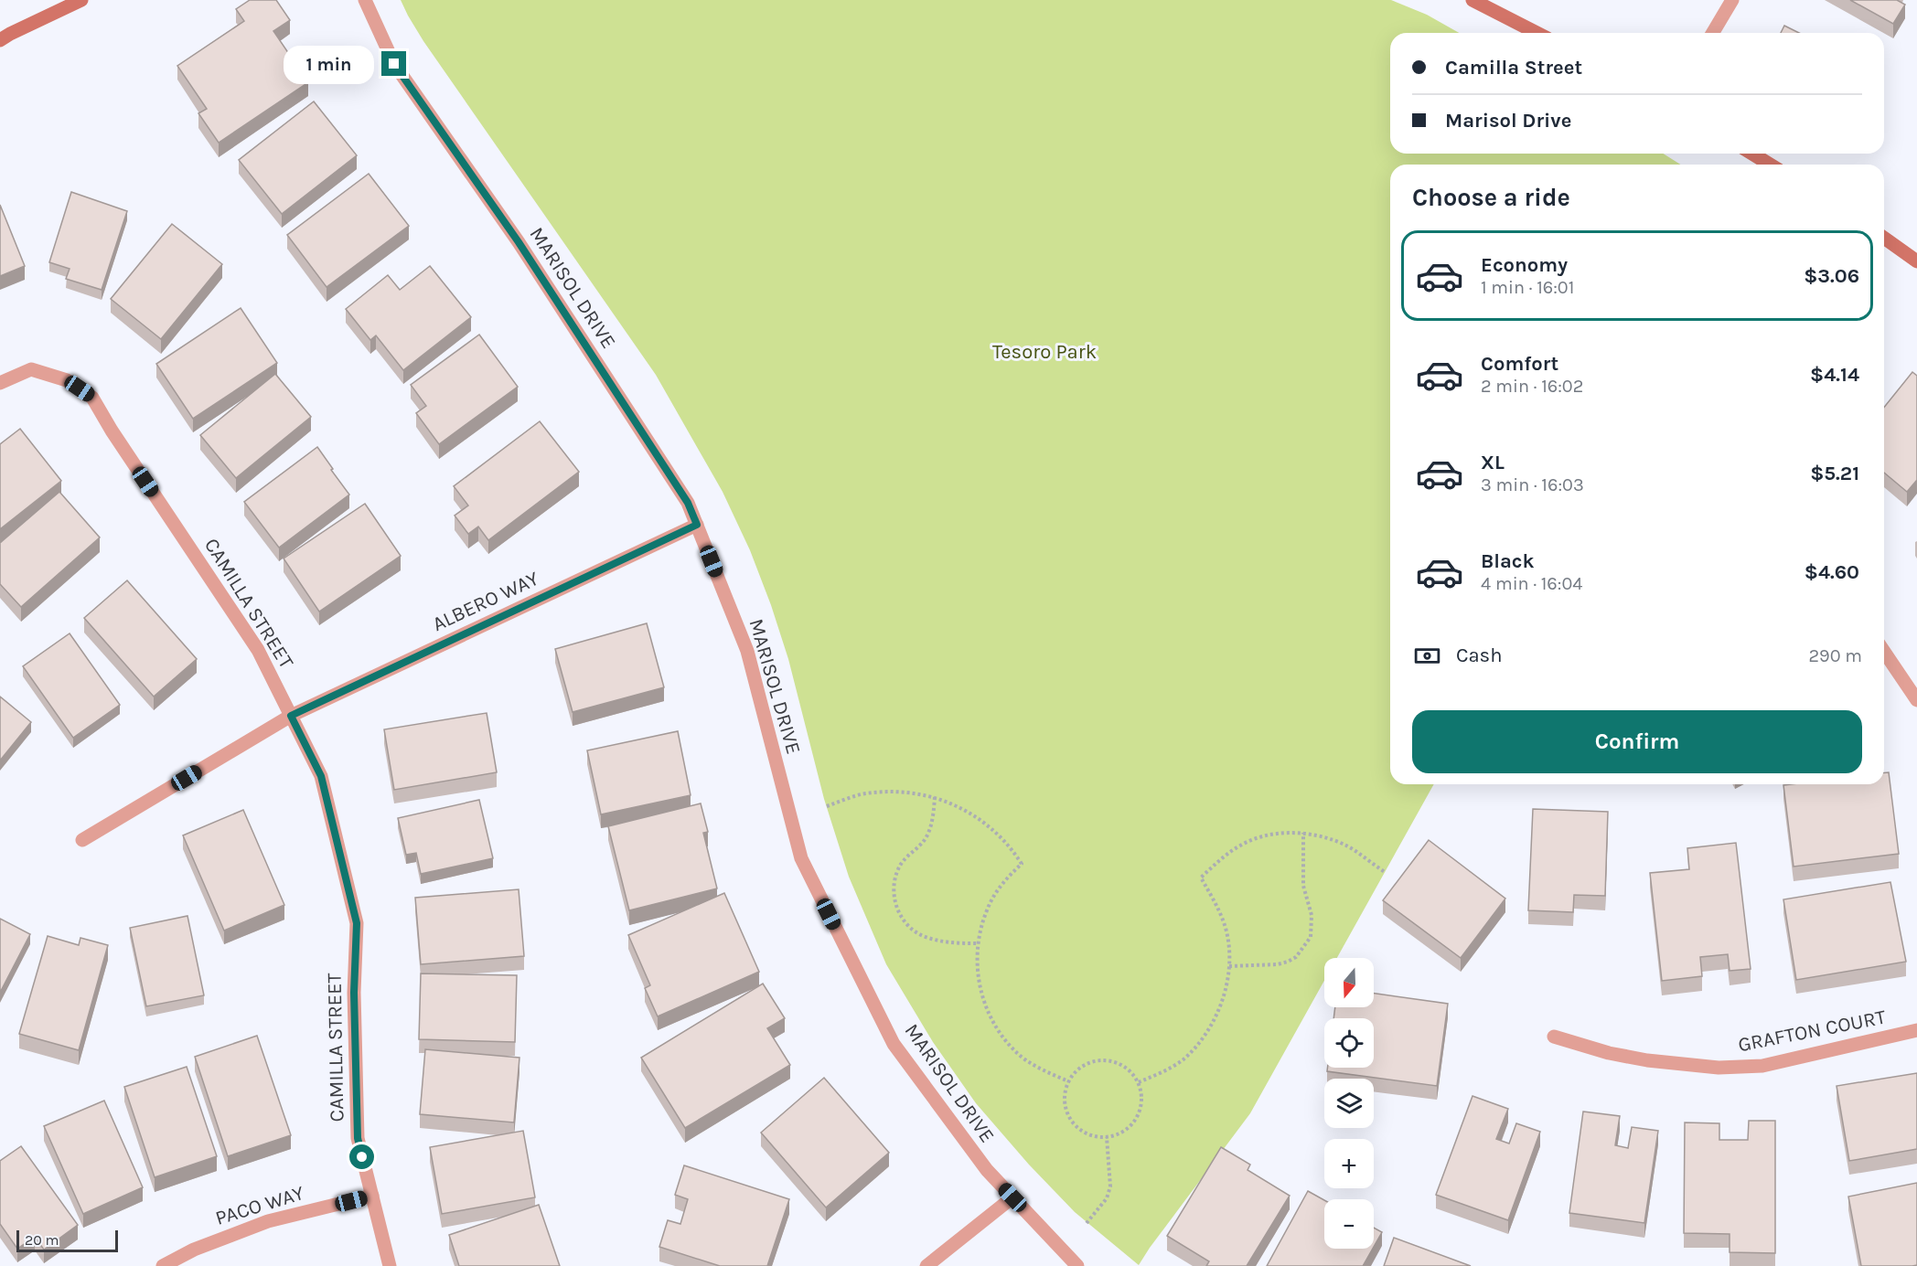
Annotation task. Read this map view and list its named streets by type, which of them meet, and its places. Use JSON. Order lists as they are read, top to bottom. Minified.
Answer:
{"streets":{"street":["MARISOL DRIVE","ALBERO WAY","CAMILLA STREET","GRAFTON COURT","PACO WAY"]},"crossings":[["MARISOL DRIVE","ALBERO WAY"],["ALBERO WAY","CAMILLA STREET"],["CAMILLA STREET","PACO WAY"]],"parks":["Tesoro Park"],"scale_bar":"20 m","north":"bottom","page":{"banner":["Camilla Street","Marisol Drive"],"bubble":"1 min","heading":"Choose a ride","list":[{"name":"Economy","note":"1 min · 16:01","value":"$3.06"},{"name":"Comfort","note":"2 min · 16:02","value":"$4.14"},{"name":"XL","note":"3 min · 16:03","value":"$5.21"},{"name":"Black","note":"4 min · 16:04","value":"$4.60"}],"pay":["Cash","290 m"],"buttons":"Confirm","map_buttons":["+","−"],"scale":"20 m"}}
